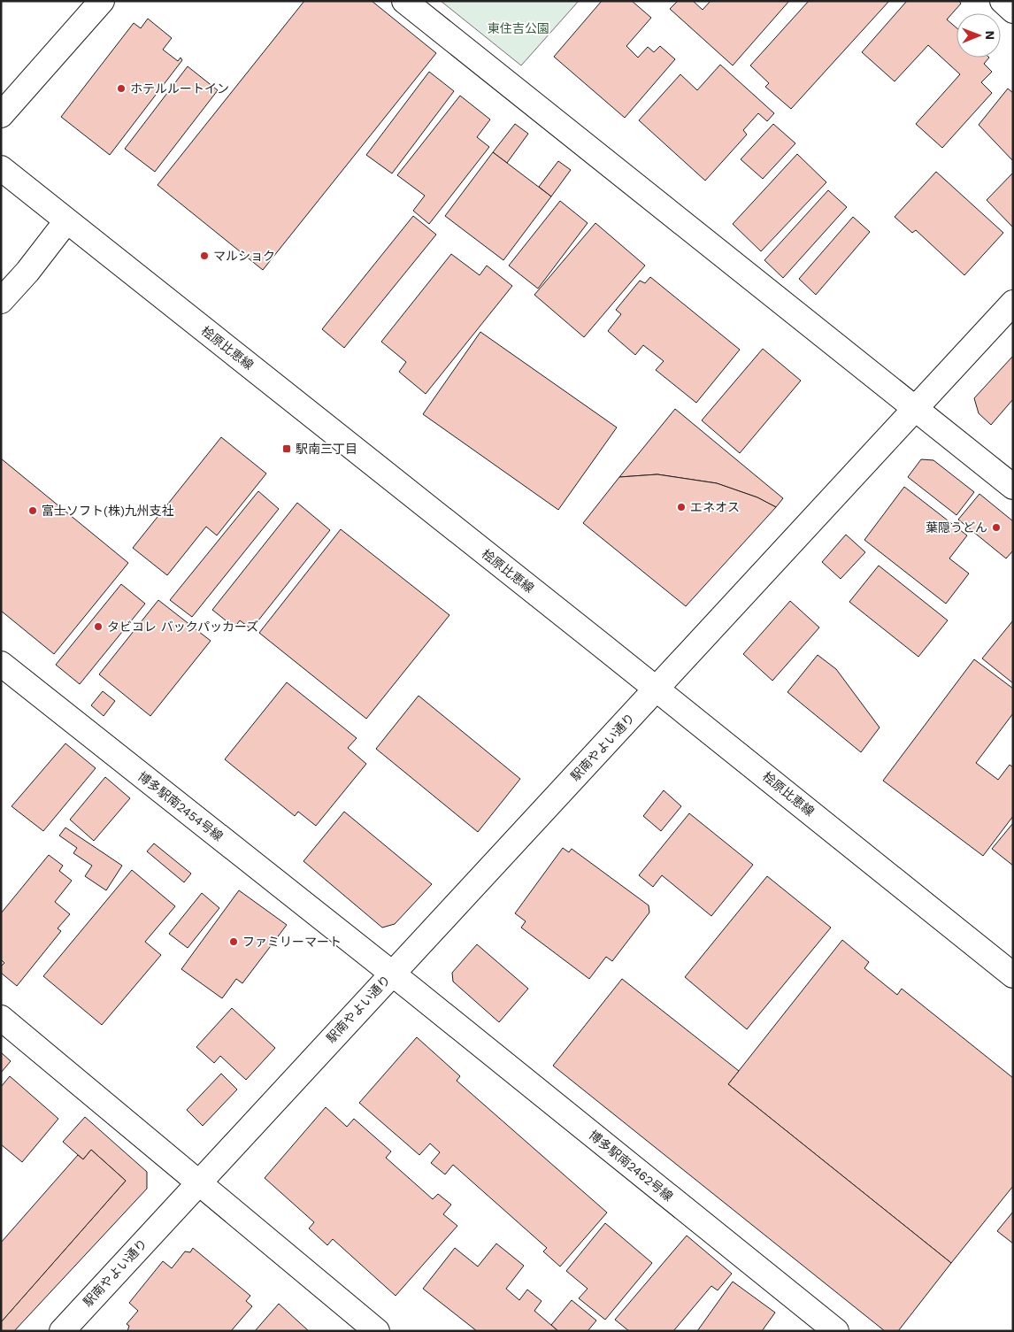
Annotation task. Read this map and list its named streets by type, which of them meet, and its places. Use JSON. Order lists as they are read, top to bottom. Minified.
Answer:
{"streets":{"street":["桧原比恵線","駅南やよい通り","博多駅南2454号線","博多駅南2462号線"]},"crossings":[["桧原比恵線","駅南やよい通り"],["駅南やよい通り","博多駅南2454号線"],["駅南やよい通り","博多駅南2462号線"],["博多駅南2454号線","博多駅南2462号線"]],"parks":["東住吉公園"],"places":{"other":["ホテルルートイン","マルショク","エネオス","富士ソフト(株)九州支社","葉隠うどん","タビコレ バックパッカーズ","ファミリーマート"],"transit":["駅南三丁目"]},"north":"right"}
